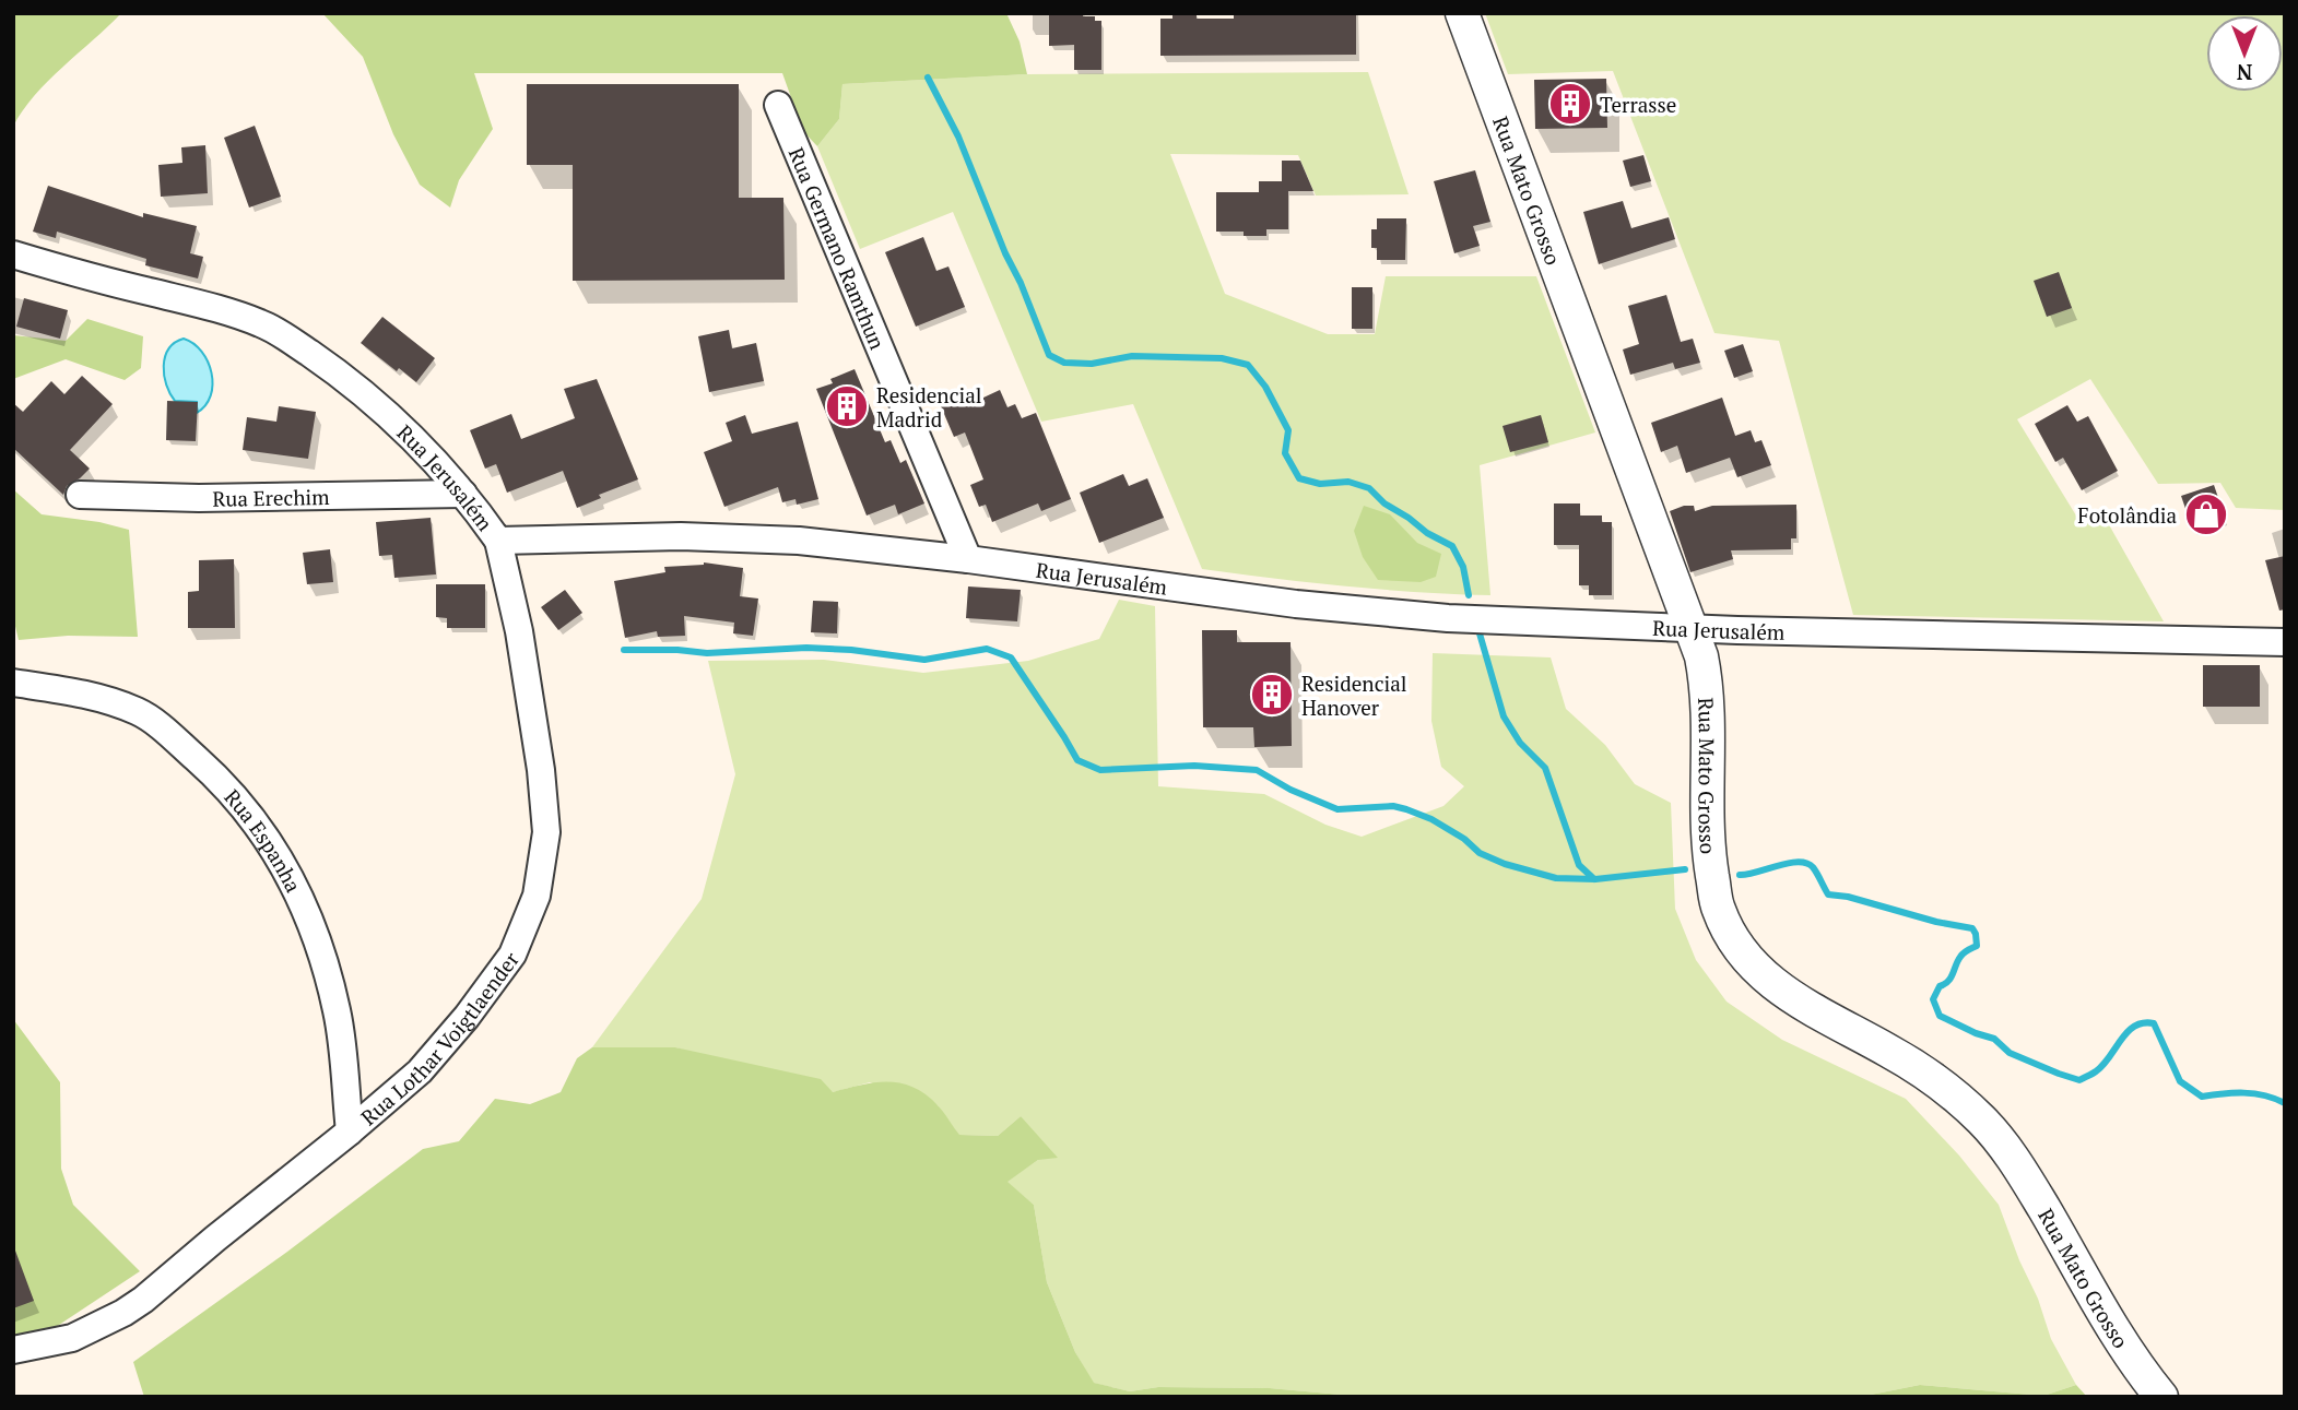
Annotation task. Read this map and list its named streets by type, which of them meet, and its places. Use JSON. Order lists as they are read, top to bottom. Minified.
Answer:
{"streets":{"street":["Rua Mato Grosso","Rua Germano Ramthun","Rua Jerusalém","Rua Erechim","Rua Espanha","Rua Lothar Voigtlaender"]},"crossings":[["Rua Mato Grosso","Rua Jerusalém"],["Rua Germano Ramthun","Rua Jerusalém"],["Rua Jerusalém","Rua Erechim"],["Rua Jerusalém","Rua Lothar Voigtlaender"],["Rua Espanha","Rua Lothar Voigtlaender"]],"places":{"building":["Terrasse","Residencial Madrid","Residencial Hanover"],"shop":["Fotolândia"]},"north":"bottom"}
